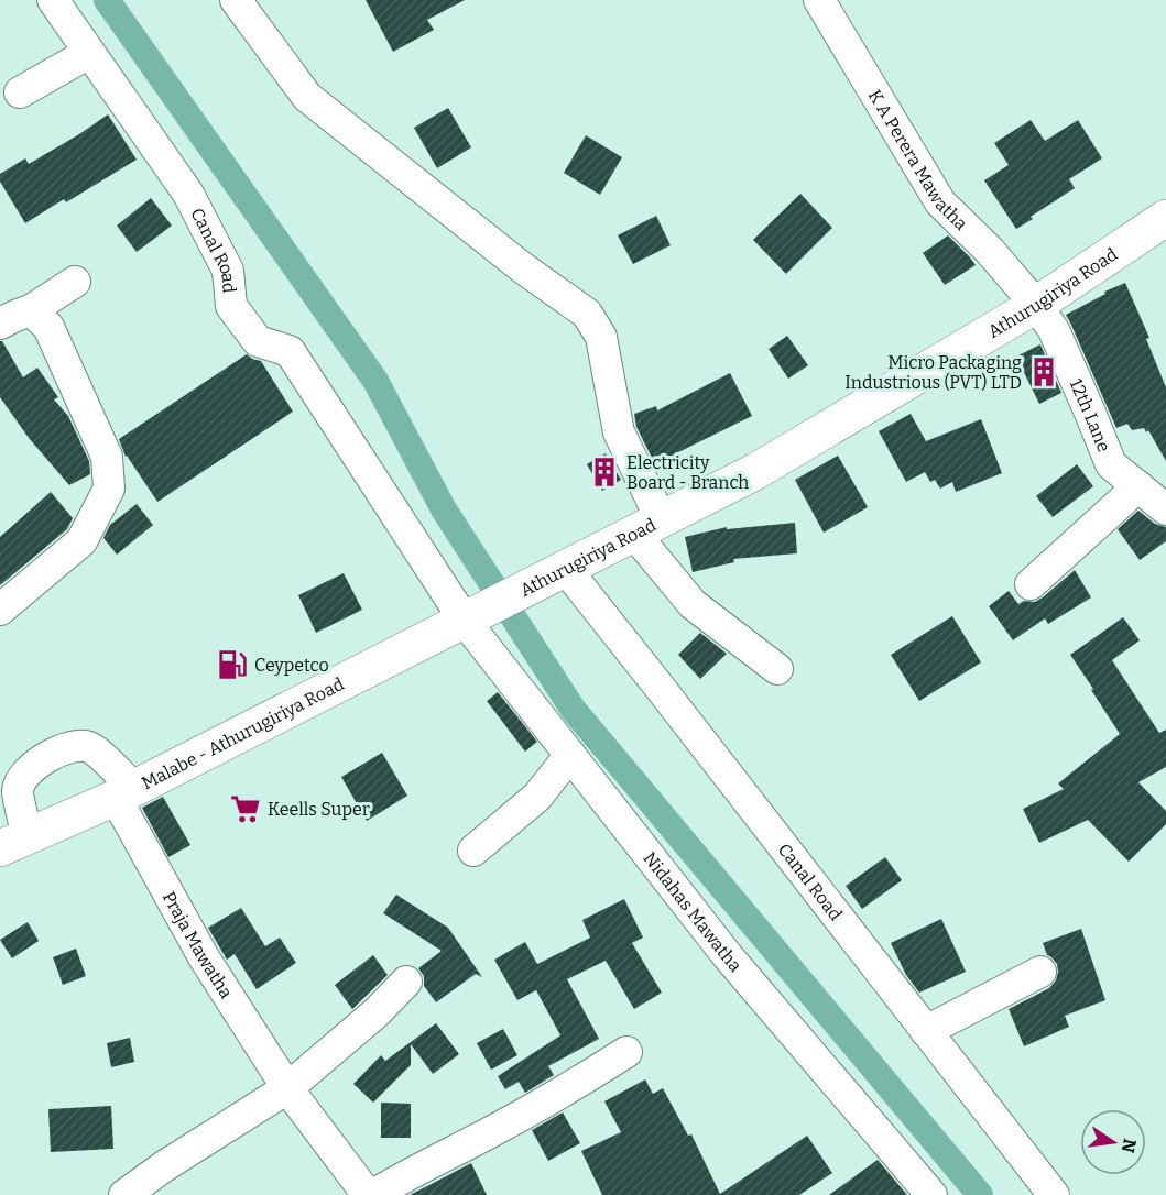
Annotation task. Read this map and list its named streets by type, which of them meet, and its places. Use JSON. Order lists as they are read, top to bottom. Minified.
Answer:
{"streets":{"main road":["Athurugiriya Road","Malabe - Athurugiriya Road"],"street":["K A Perera Mawatha","Canal Road","12th Lane","Nidahas Mawatha","Praja Mawatha"]},"crossings":[["K A Perera Mawatha","Athurugiriya Road"],["K A Perera Mawatha","12th Lane"],["Canal Road","Athurugiriya Road"],["Canal Road","Malabe - Athurugiriya Road"],["Canal Road","Nidahas Mawatha"],["Athurugiriya Road","12th Lane"],["Athurugiriya Road","Malabe - Athurugiriya Road"],["Athurugiriya Road","Nidahas Mawatha"],["Malabe - Athurugiriya Road","Nidahas Mawatha"],["Malabe - Athurugiriya Road","Praja Mawatha"]],"places":{"building":["Micro Packaging Industrious (PVT) LTD","Electricity Board - Branch"],"fuel station":["Ceypetco"],"supermarket":["Keells Super"]},"north":"right"}
